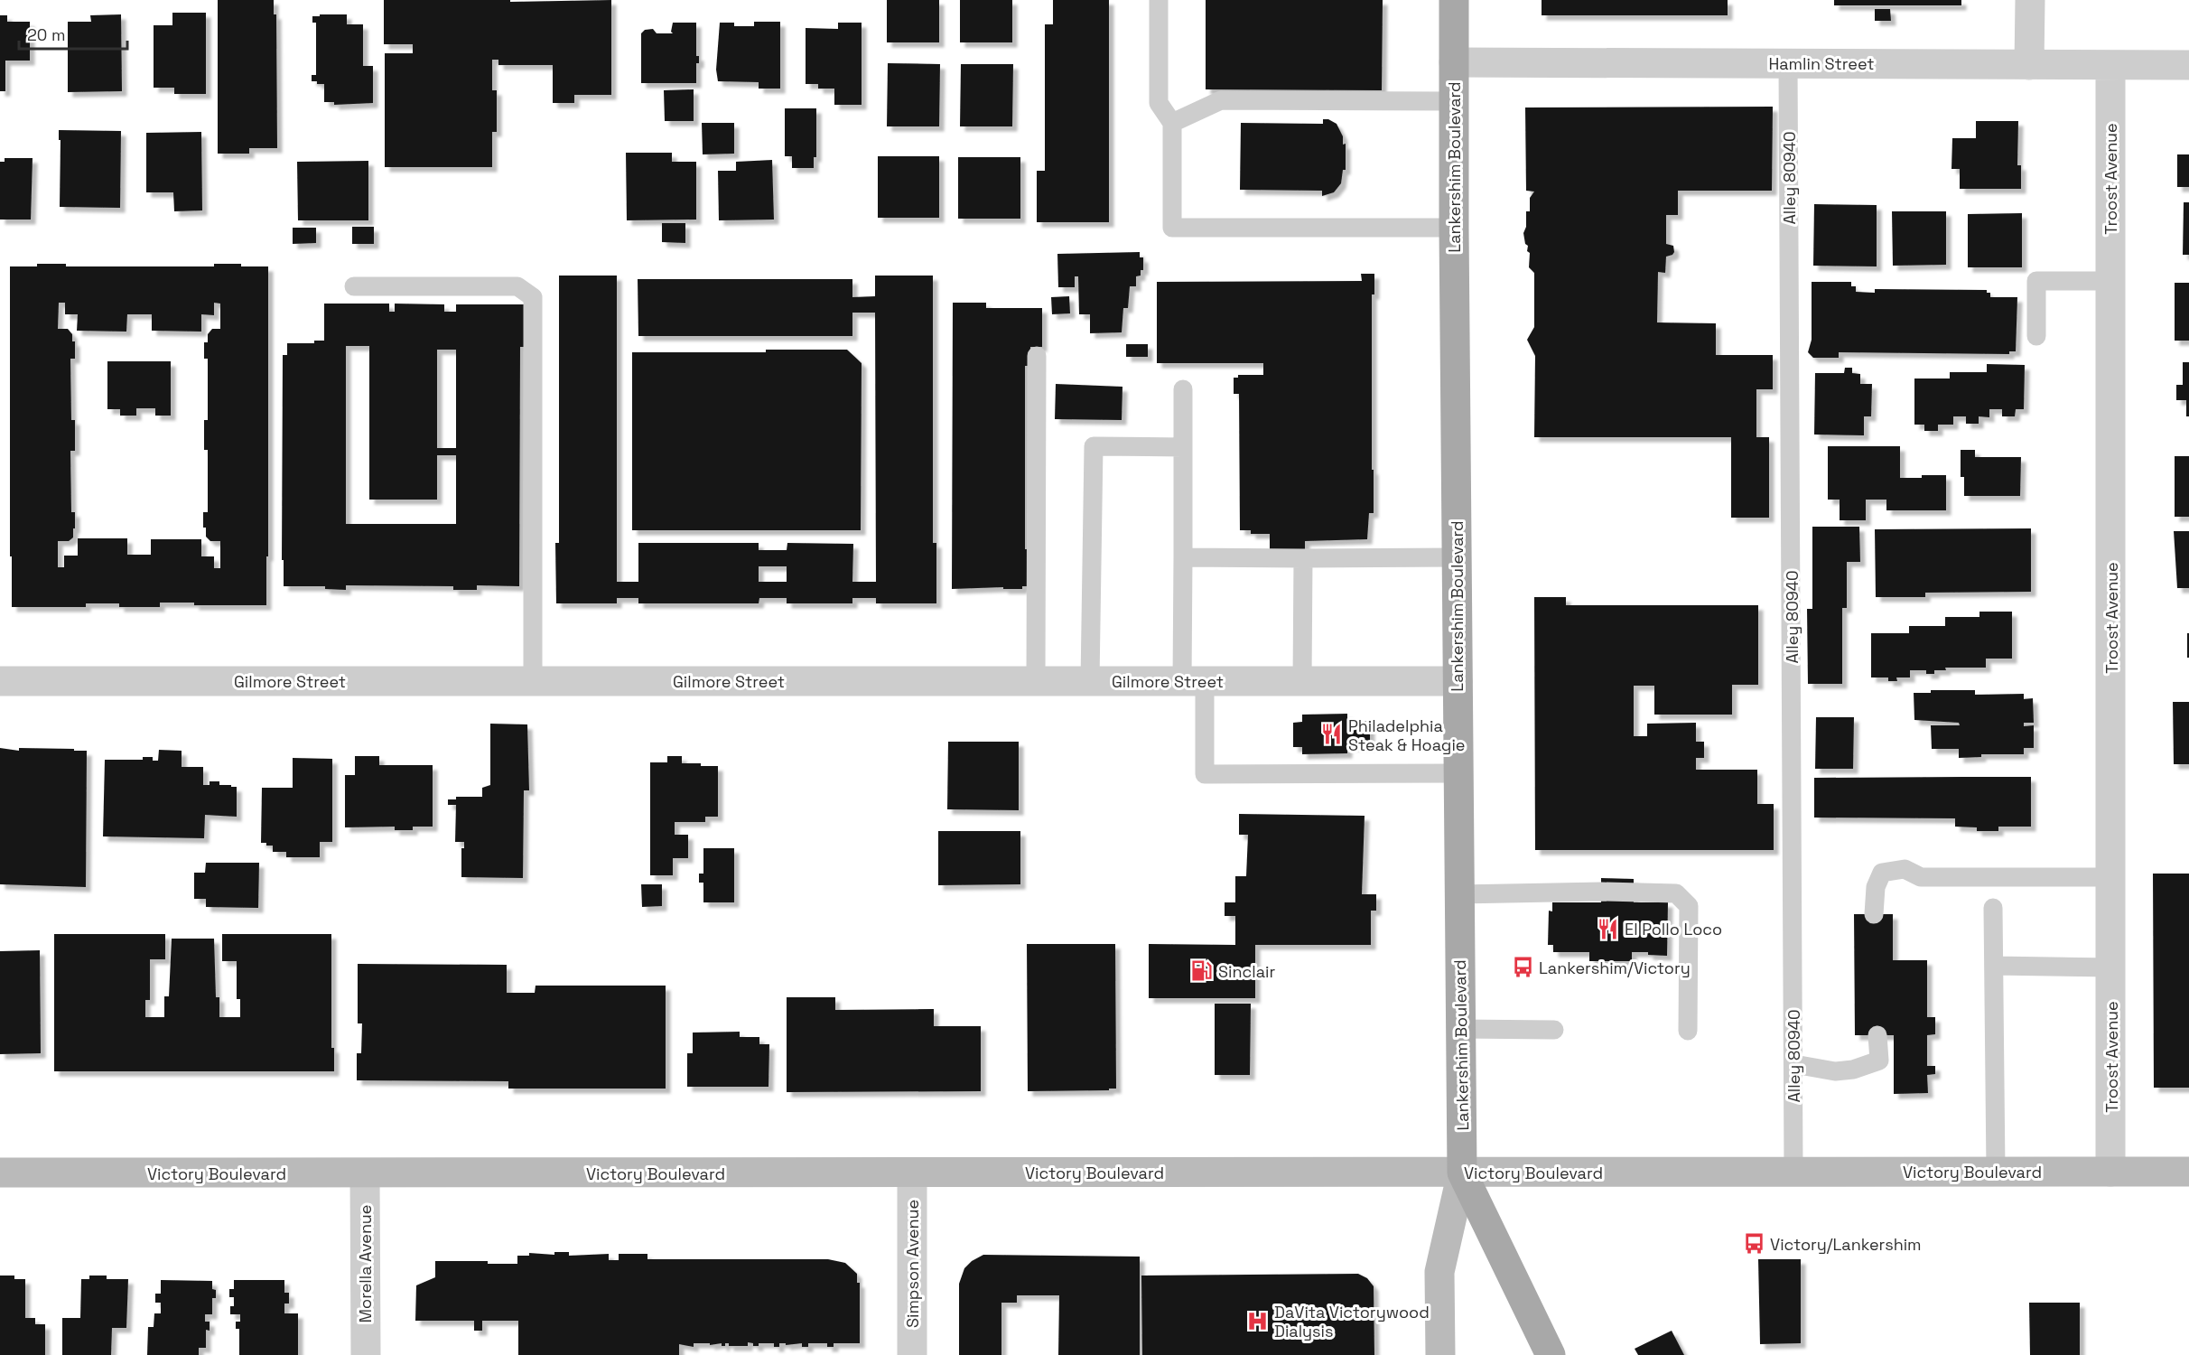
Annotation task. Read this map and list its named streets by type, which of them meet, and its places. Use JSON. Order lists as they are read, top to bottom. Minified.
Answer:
{"streets":{"main road":["Lankershim Boulevard","Victory Boulevard"],"street":["Hamlin Street","Troost Avenue","Gilmore Street","Morella Avenue","Simpson Avenue"],"lane":["Alley 80940"]},"crossings":[["Hamlin Street","Lankershim Boulevard"],["Hamlin Street","Alley 80940"],["Hamlin Street","Troost Avenue"],["Lankershim Boulevard","Gilmore Street"],["Lankershim Boulevard","Victory Boulevard"],["Alley 80940","Victory Boulevard"],["Troost Avenue","Victory Boulevard"],["Victory Boulevard","Morella Avenue"],["Victory Boulevard","Simpson Avenue"]],"places":{"restaurant":["Philadelphia Steak & Hoagie","El Pollo Loco"],"bus stop":["Lankershim/Victory","Victory/Lankershim"],"fuel station":["Sinclair"],"hospital":["DaVita Victorywood Dialysis"]},"scale_bar":"20 m"}
